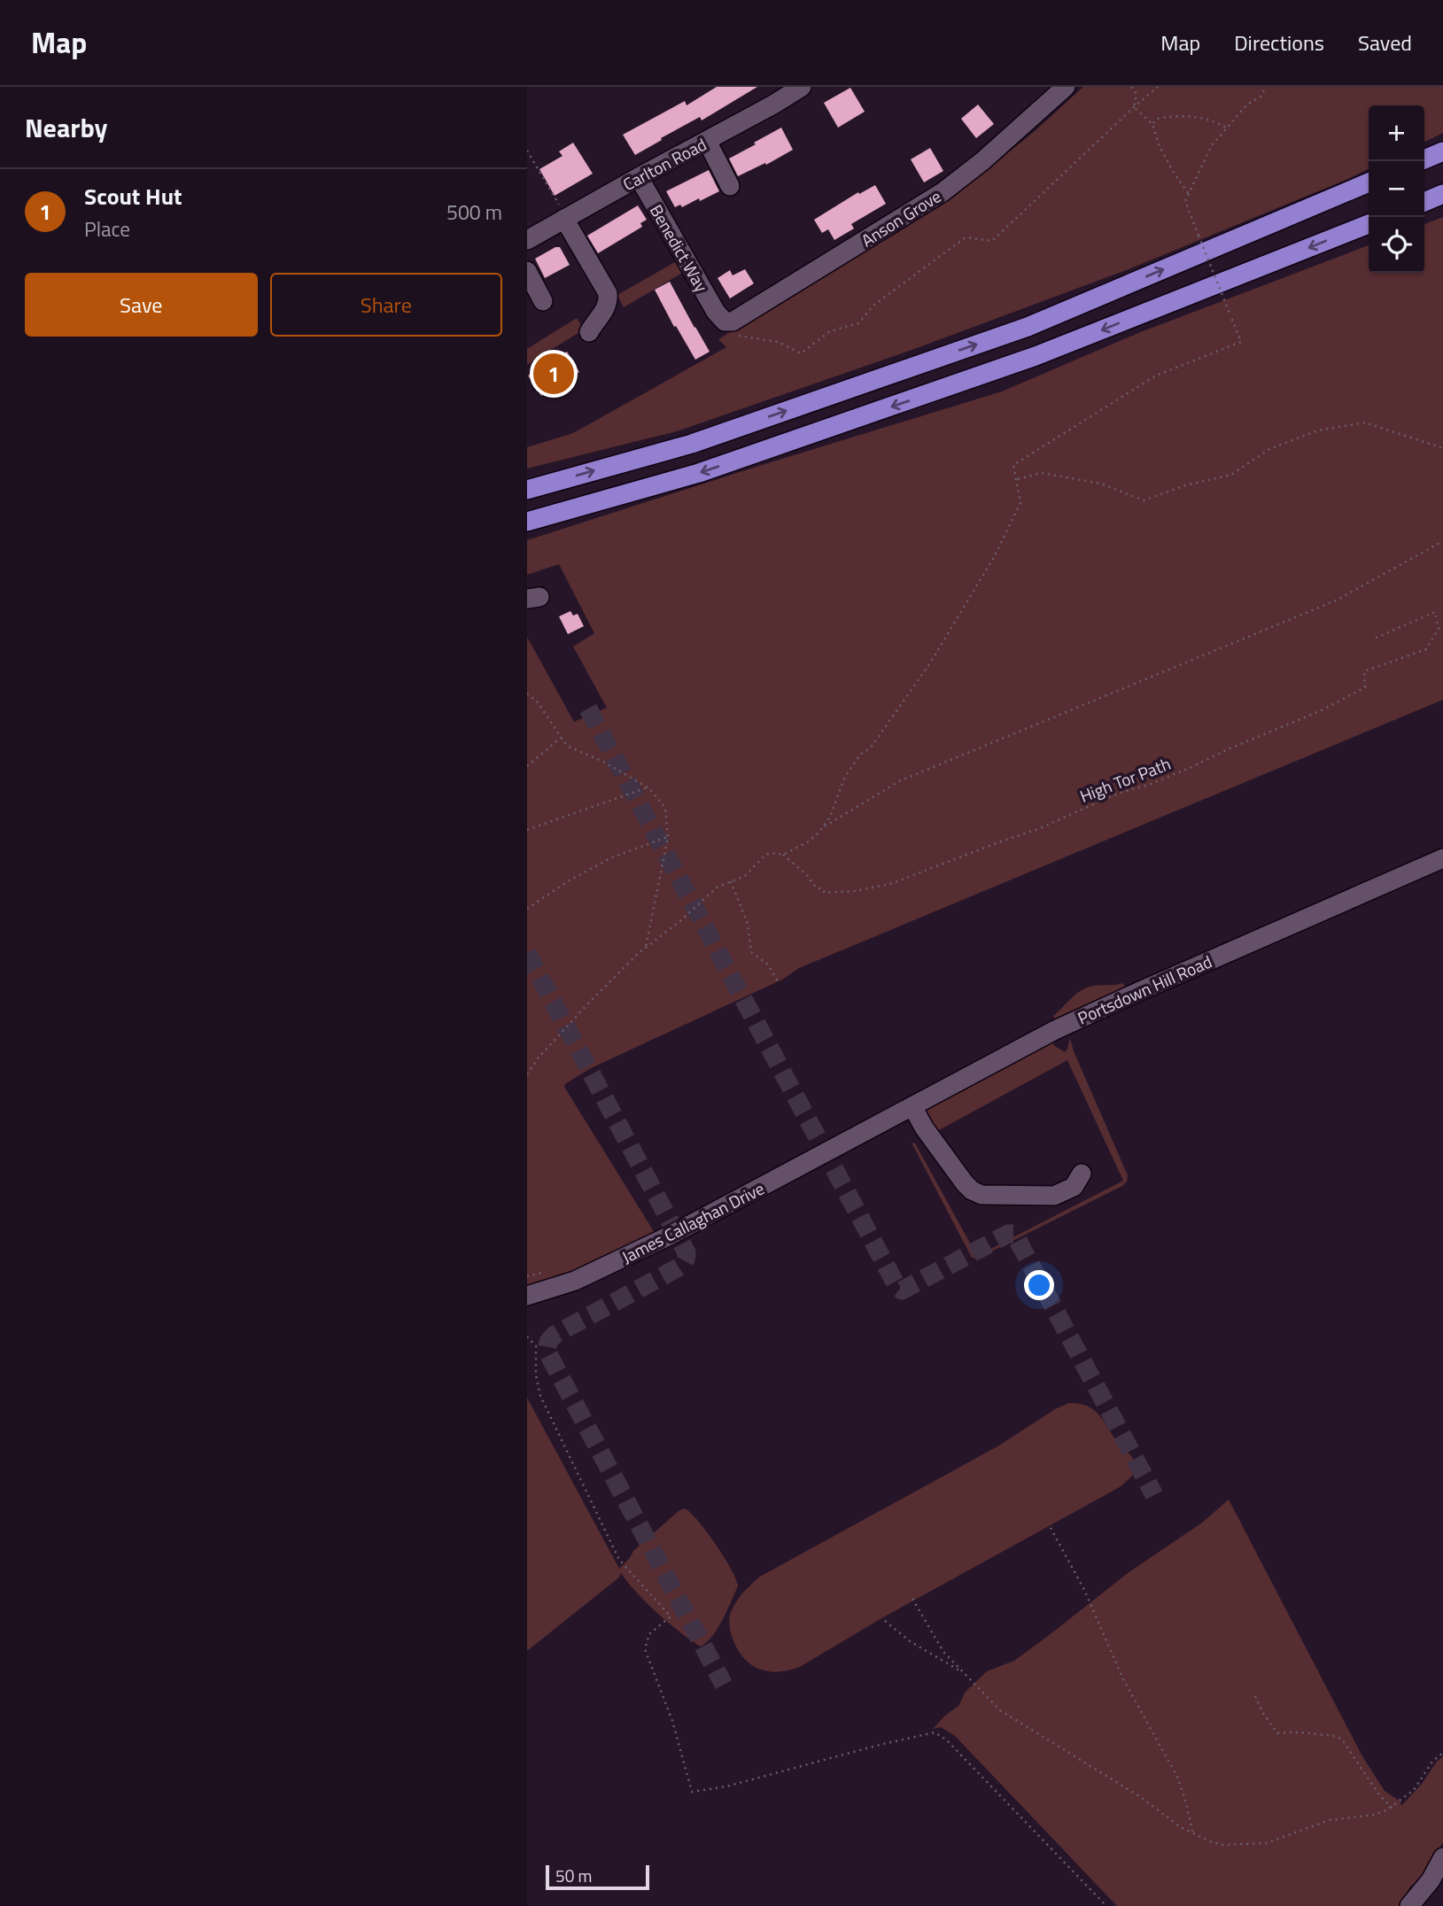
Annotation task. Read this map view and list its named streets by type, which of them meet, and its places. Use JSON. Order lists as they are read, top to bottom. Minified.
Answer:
{"streets":{"street":["Carlton Road","Anson Grove","Benedict Way","Portsdown Hill Road","James Callaghan Drive"],"path":["High Tor Path"]},"crossings":[["Carlton Road","Benedict Way"],["Anson Grove","Benedict Way"],["Portsdown Hill Road","James Callaghan Drive"]],"scale_bar":"50 m","page":{"header":"Map","nav":["Map","Directions","Saved"],"heading":"Nearby","map_buttons":["+","−"],"list":[{"mark":"1","name":"Scout Hut","note":"Place","value":"500 m"}],"buttons":["Save","Share"],"pins":"1","scale":"50 m"}}
